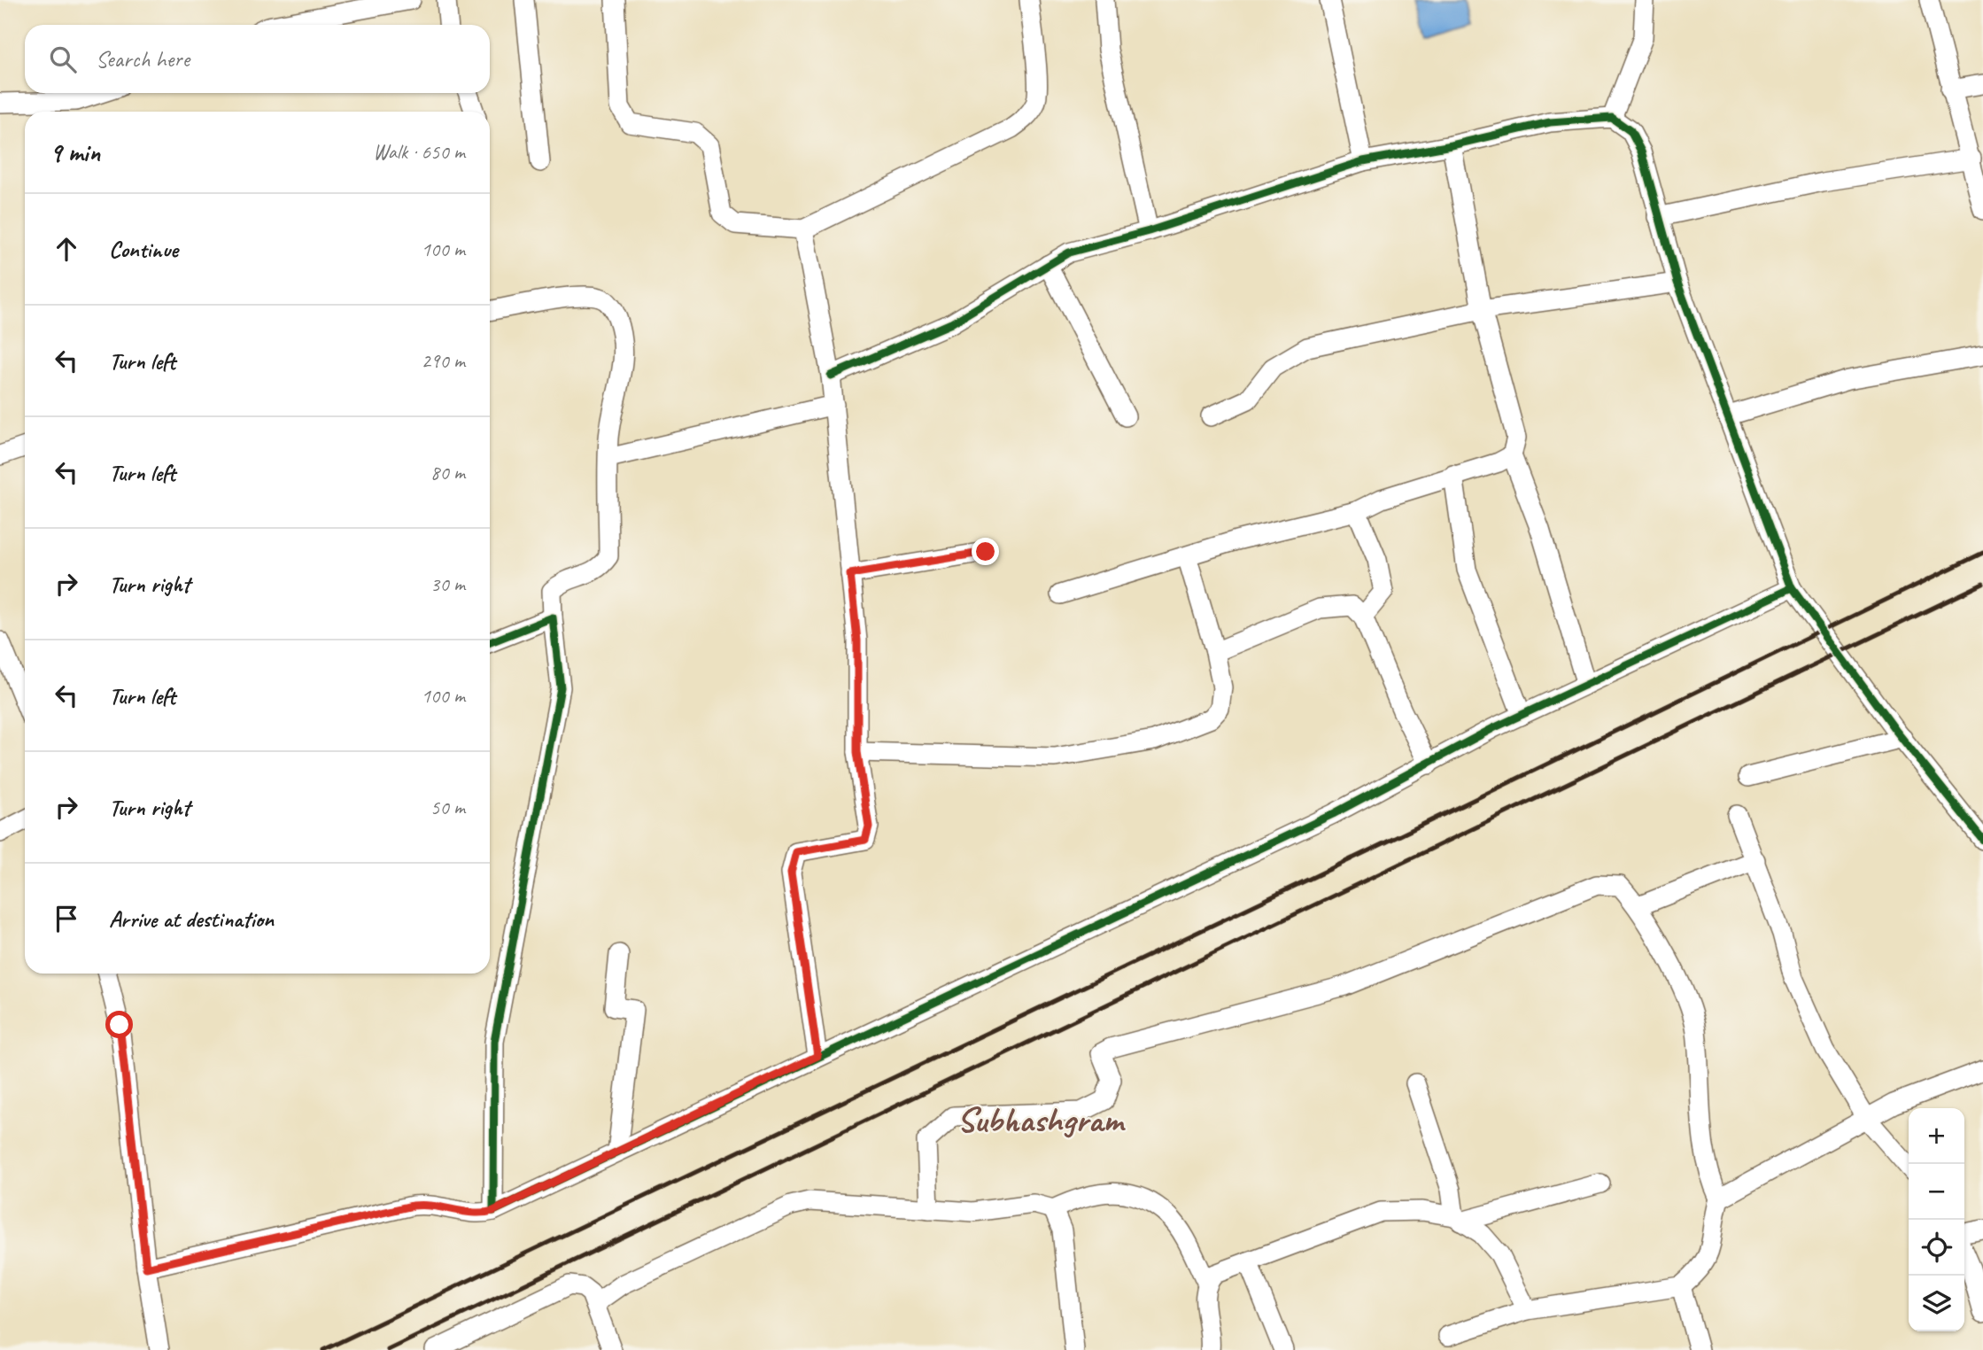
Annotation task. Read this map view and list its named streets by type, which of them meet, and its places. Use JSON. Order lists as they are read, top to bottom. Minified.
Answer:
{"districts":["Subhashgram"],"page":{"search":"Search here","heading":["9 min","Walk · 650 m"],"list":[["Continue","100 m"],["Turn left","290 m"],["Turn left","80 m"],["Turn right","30 m"],["Turn left","100 m"],["Turn right","50 m"],"Arrive at destination"],"map_buttons":["+","−"]}}
